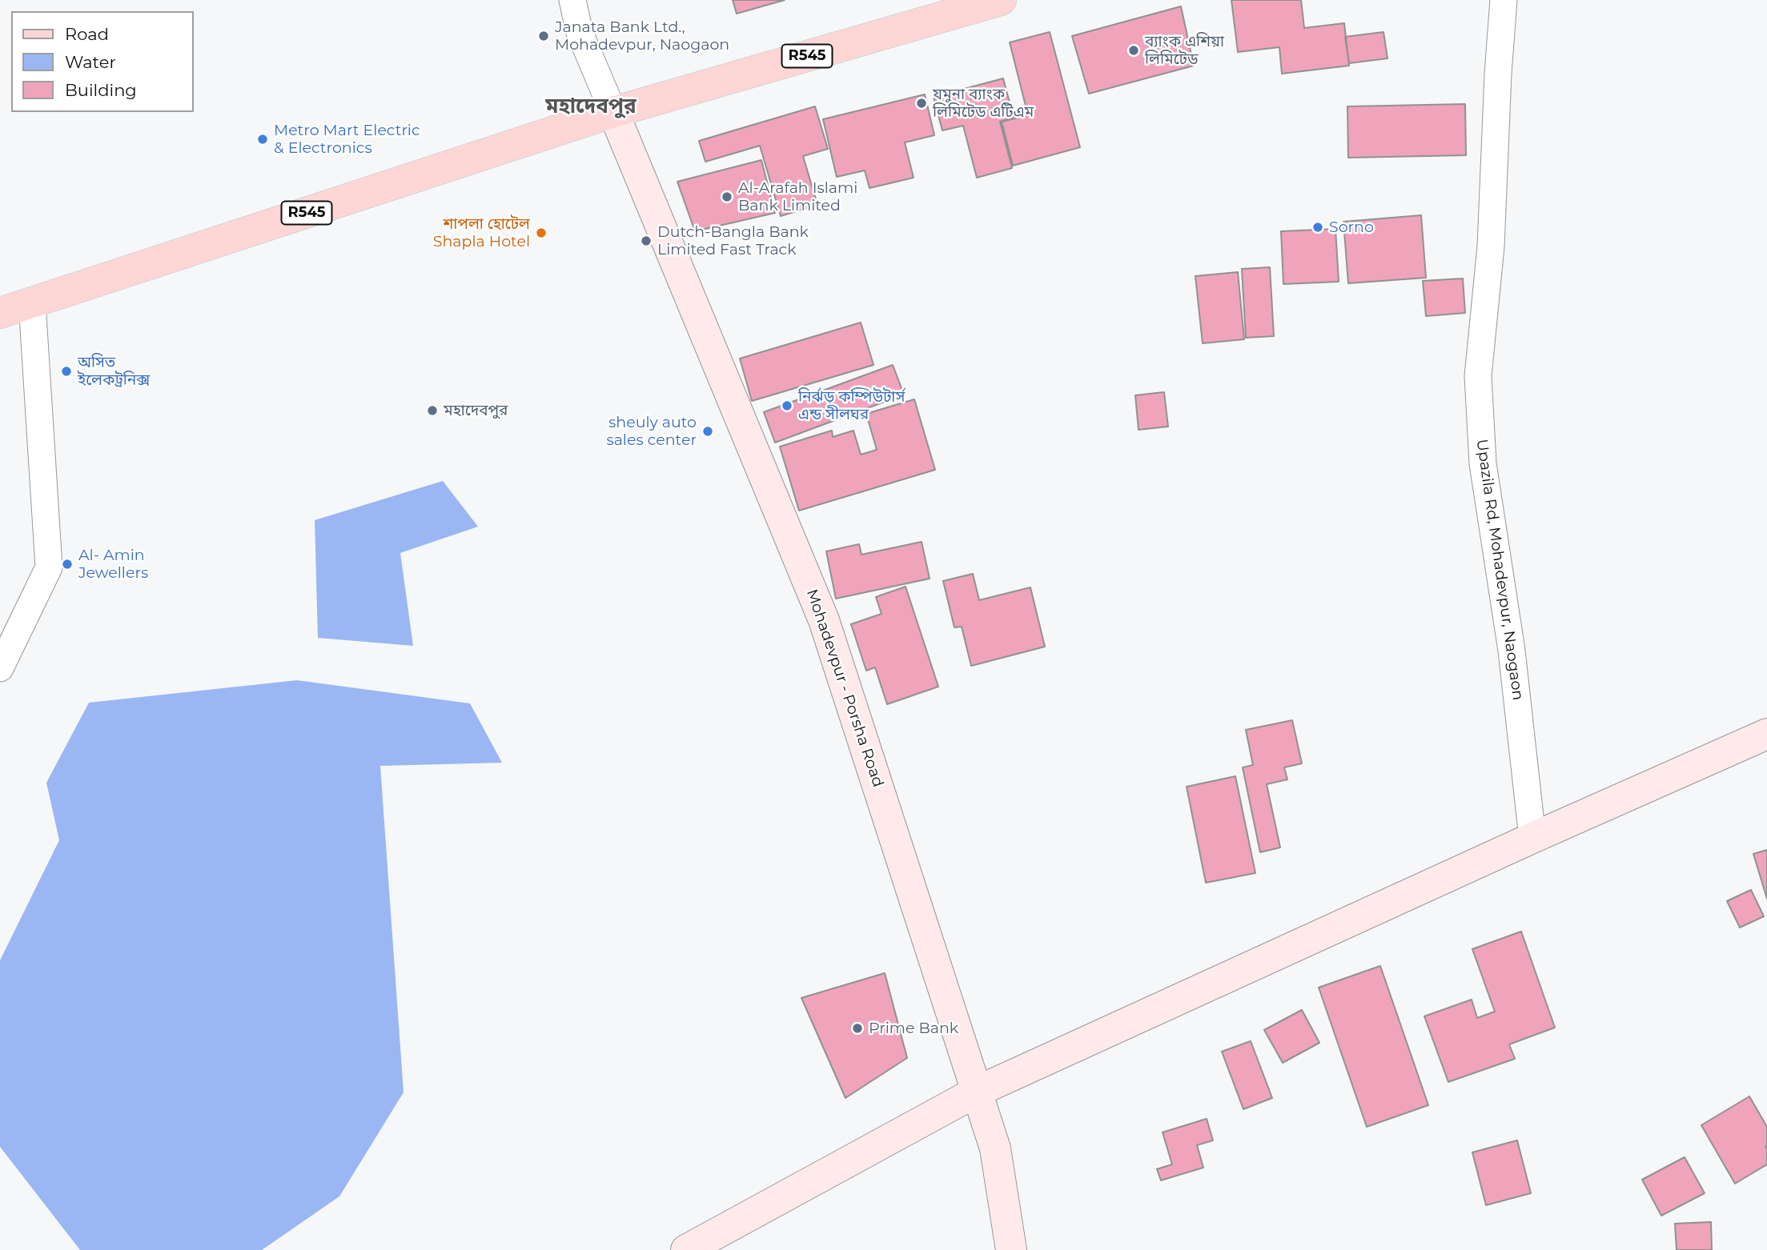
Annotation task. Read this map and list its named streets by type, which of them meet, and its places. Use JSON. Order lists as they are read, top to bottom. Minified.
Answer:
{"streets":{"main road":["R545","Mohadevpur - Porsha Road"],"street":["Upazila Rd, Mohadevpur, Naogaon"]},"crossings":[["R545","Mohadevpur - Porsha Road"]],"districts":["মহাদেবপুর"],"places":["Janata Bank Ltd., Mohadevpur, Naogaon","ব্যাংক এশিয়া লিমিটেড","যমুনা ব্যাংক লিমিটেড এটিএম","Metro Mart Electric & Electronics","Al-Arafah Islami Bank Limited","Sorno","শাপলা হোটেল Shapla Hotel","Dutch-Bangla Bank Limited Fast Track","অসিত ইলেকট্রনিক্স","নির্ঝড় কম্পিউটার্স এন্ড সীলঘর","মহাদেবপুর","sheuly auto sales center","Al- Amin Jewellers","Prime Bank"],"legend":["Road","Water","Building"]}
